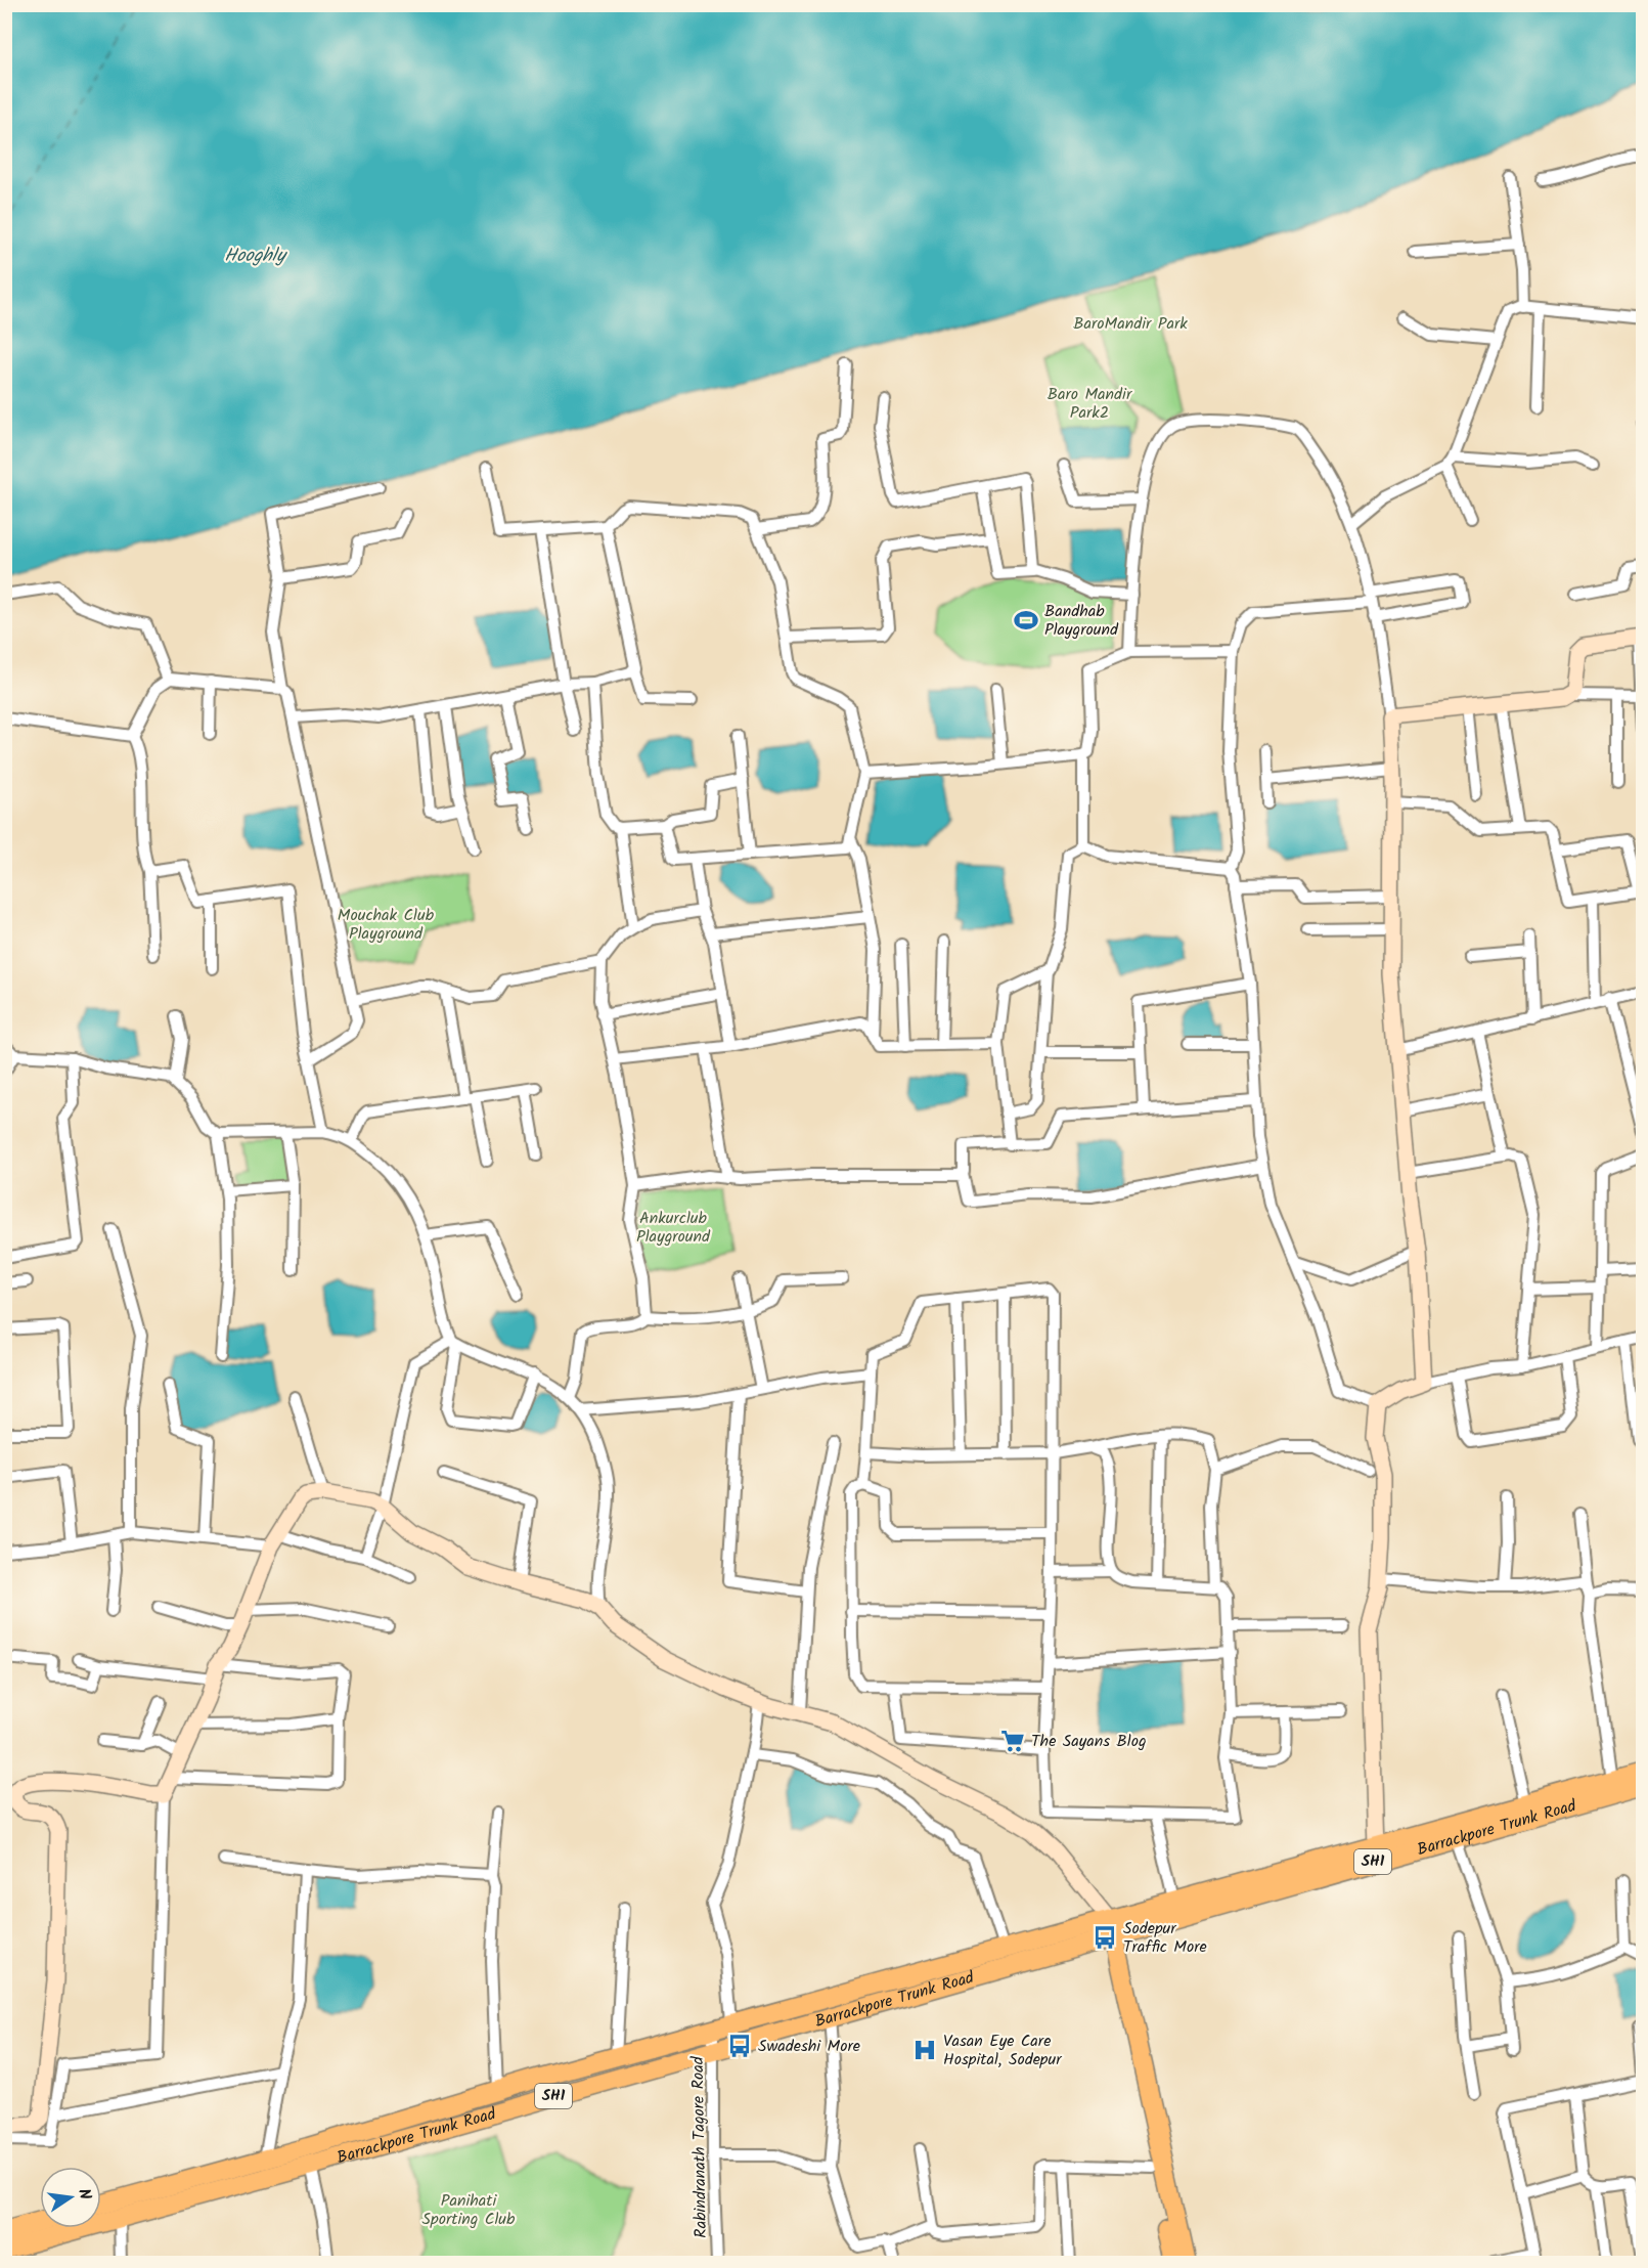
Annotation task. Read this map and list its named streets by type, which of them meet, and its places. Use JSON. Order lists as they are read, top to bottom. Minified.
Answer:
{"streets":{"main road":["Barrackpore Trunk Road","SH1"],"street":["Rabindranath Tagore Road"]},"crossings":[["Barrackpore Trunk Road","Rabindranath Tagore Road"]],"water":["Hooghly"],"parks":["BaroMandir Park","Baro Mandir Park2","Mouchak Club Playground","Ankurclub Playground","Panihati Sporting Club"],"places":{"sports":["Bandhab Playground"],"supermarket":["The Sayans Blog"],"bus stop":["Sodepur Traffic More","Swadeshi More"],"hospital":["Vasan Eye Care Hospital, Sodepur"]},"north":"right"}
